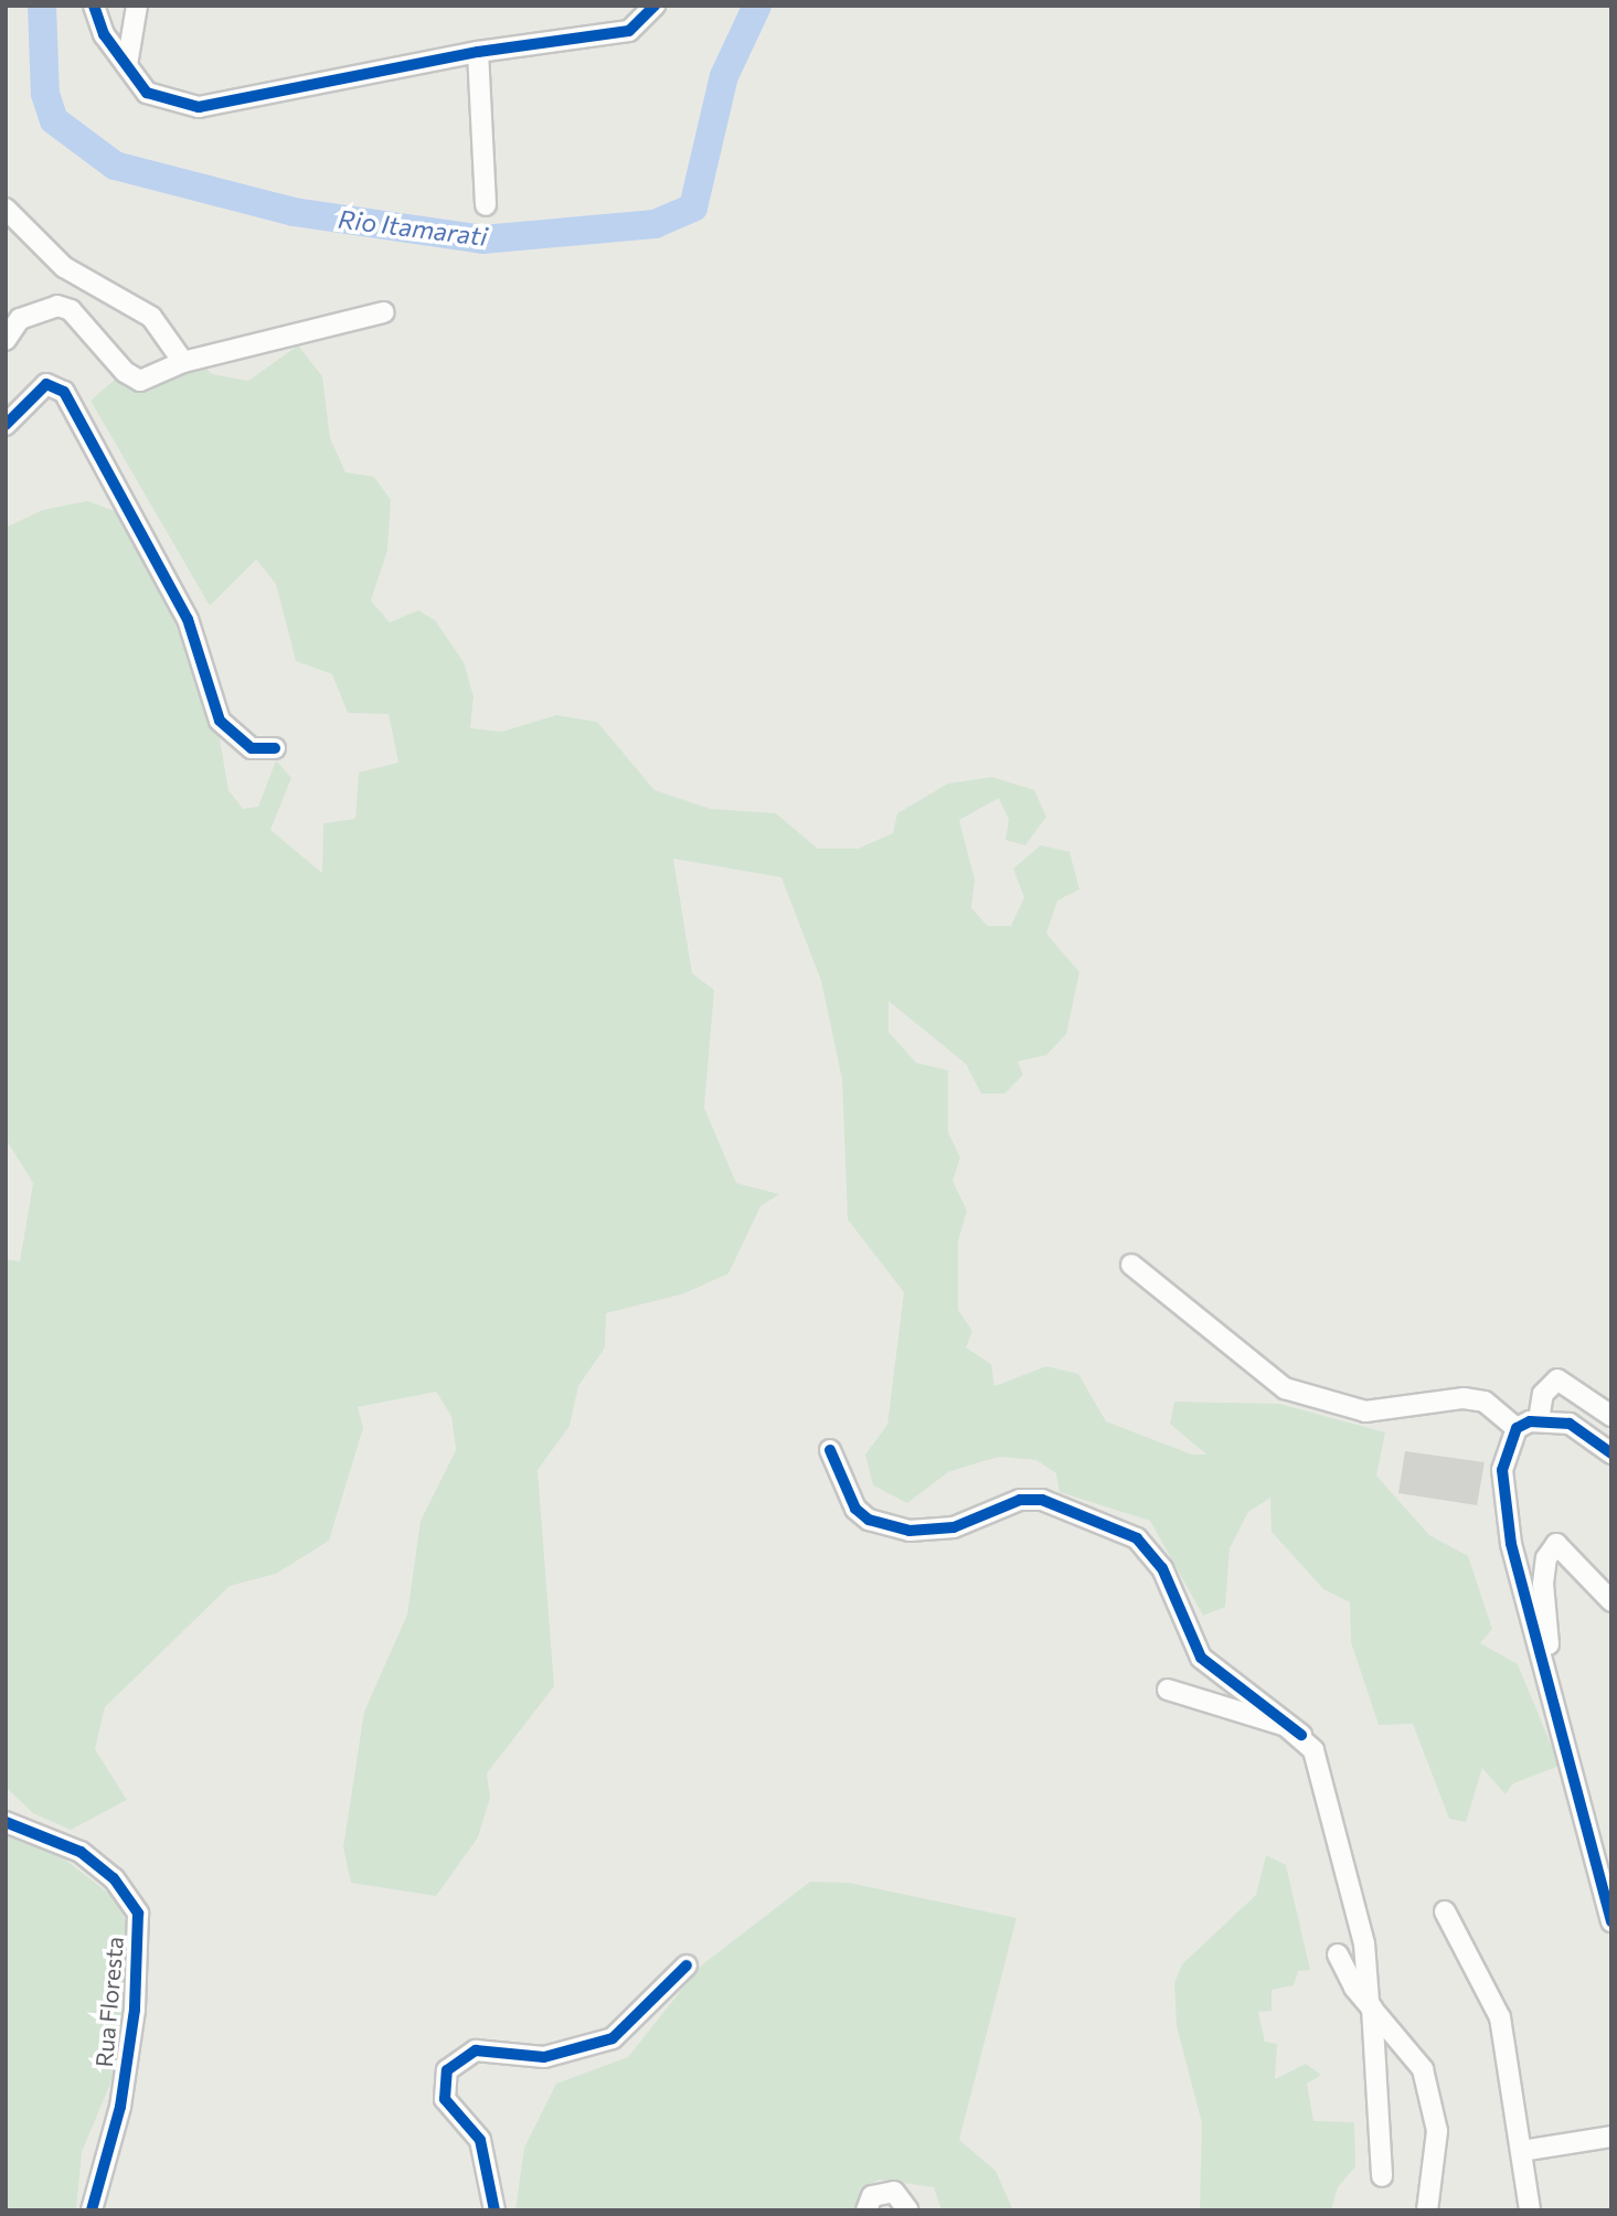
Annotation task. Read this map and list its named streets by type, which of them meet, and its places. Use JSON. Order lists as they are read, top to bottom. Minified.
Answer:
{"streets":{"street":["Rua Floresta"]},"water":["Rio Itamarati"]}
